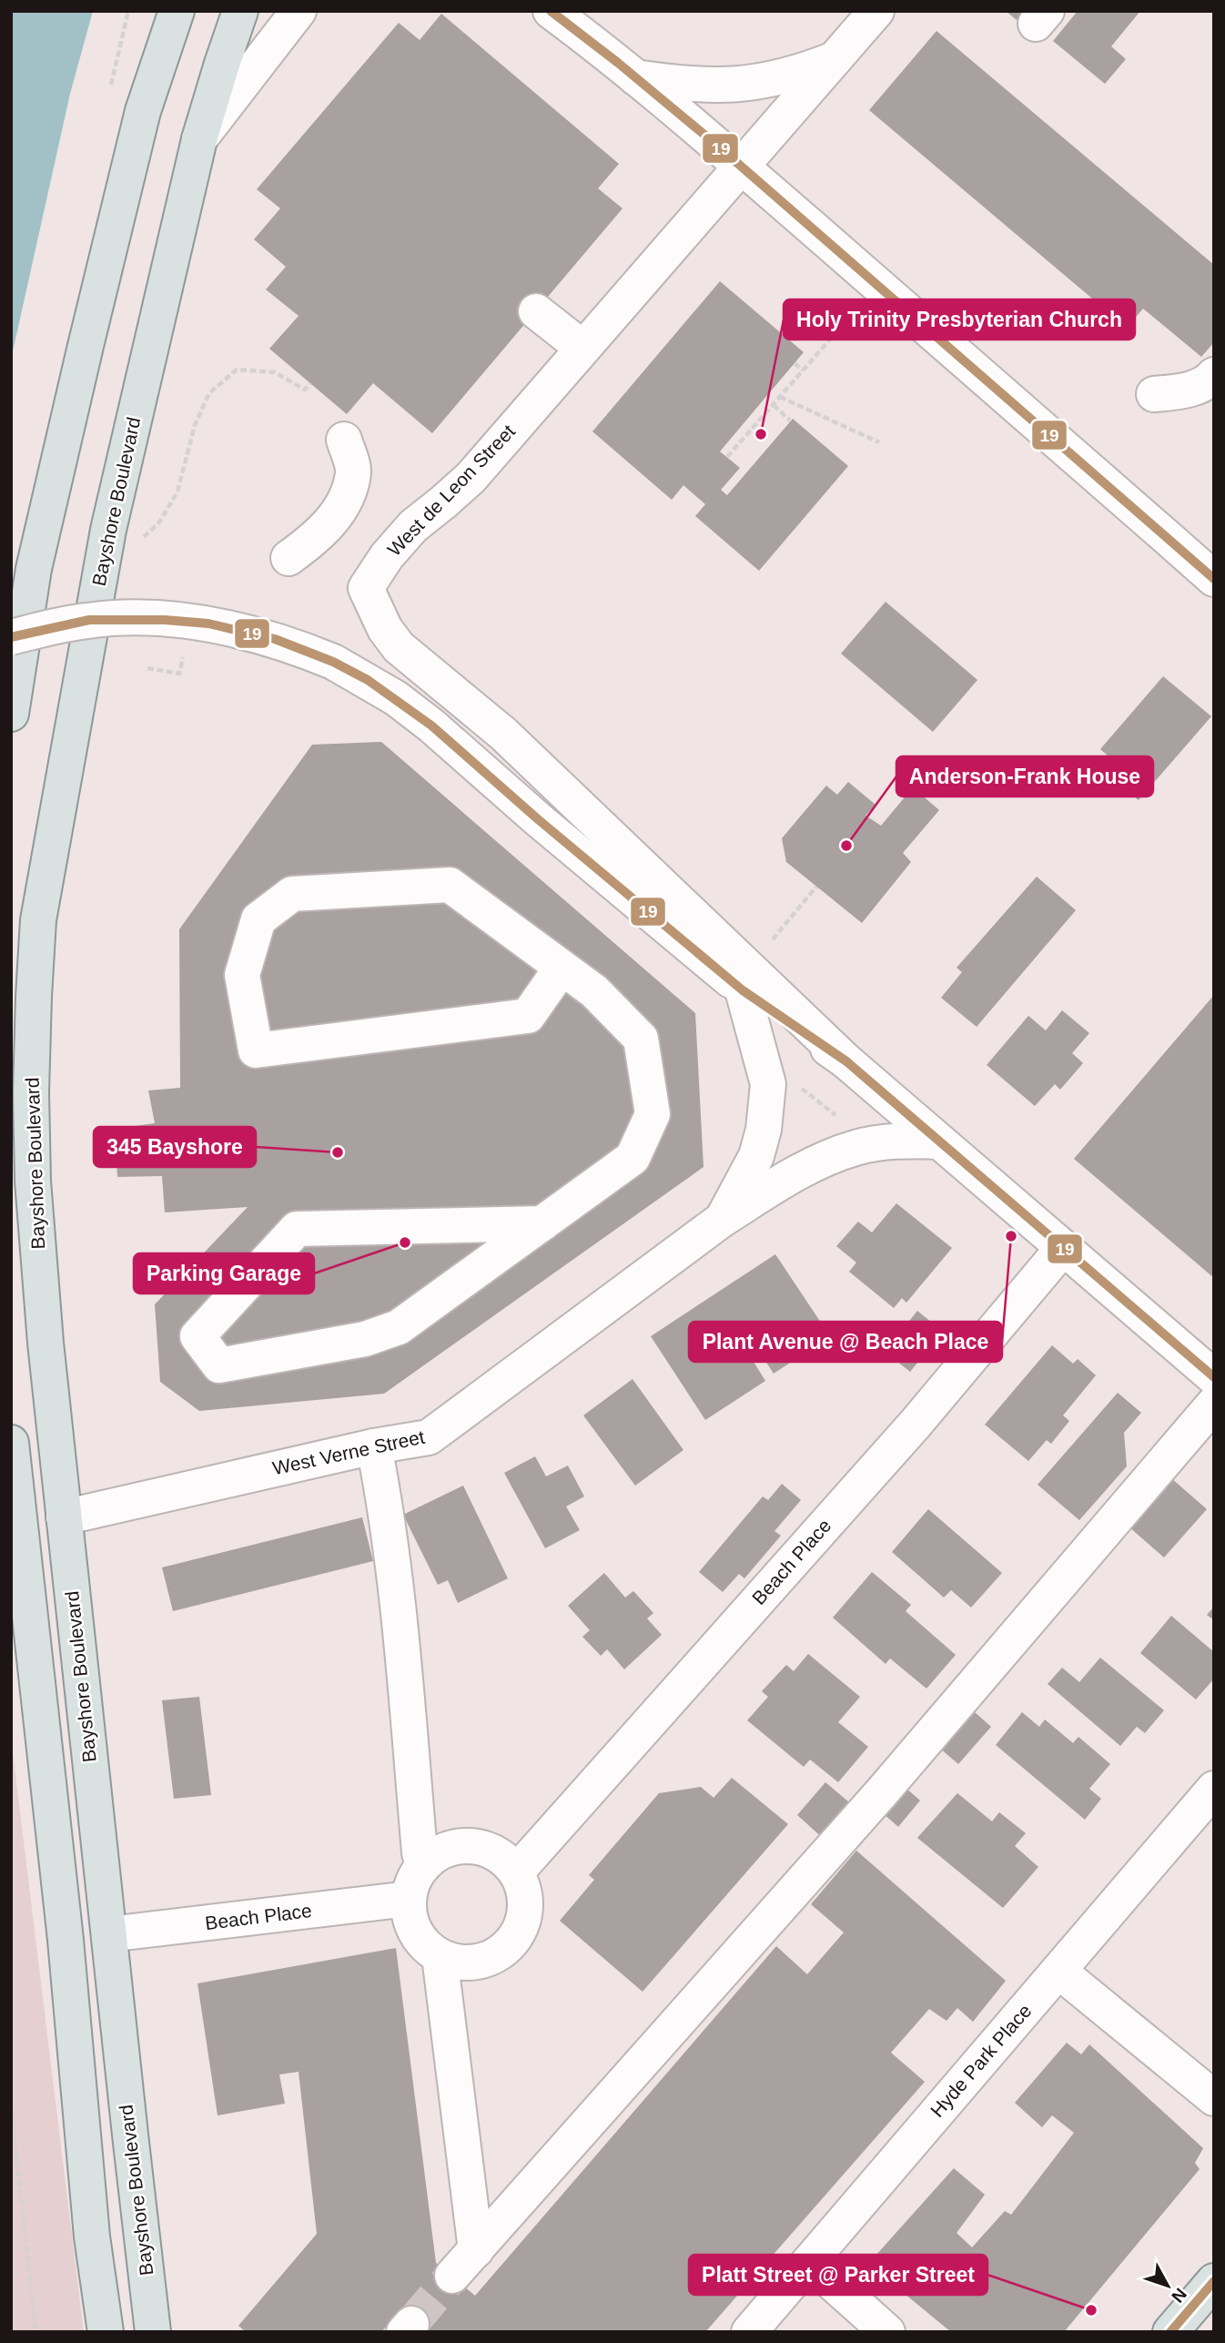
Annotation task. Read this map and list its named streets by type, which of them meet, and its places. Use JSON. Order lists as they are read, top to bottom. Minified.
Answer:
{"streets":{"main road":["Bayshore Boulevard"],"street":["West de Leon Street","West Verne Street","Beach Place","Hyde Park Place"]},"crossings":[["Bayshore Boulevard","West Verne Street"],["Bayshore Boulevard","Beach Place"]],"places":["Holy Trinity Presbyterian Church","Anderson-Frank House","345 Bayshore","Plant Avenue @ Beach Place","Parking Garage","Platt Street @ Parker Street"],"lines":["transit line 19"],"north":"bottom right"}
